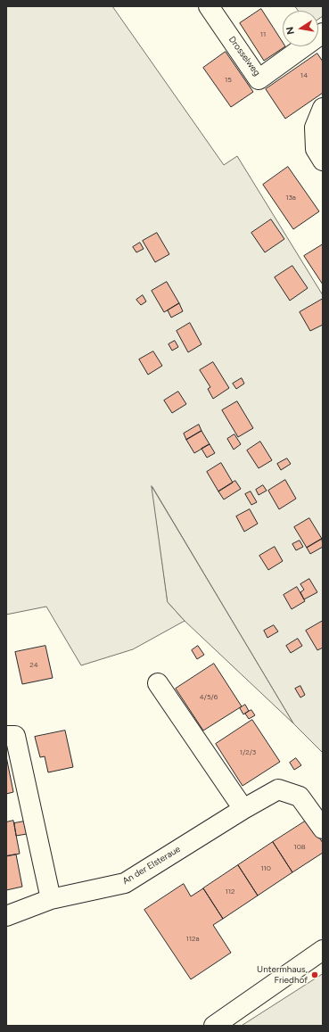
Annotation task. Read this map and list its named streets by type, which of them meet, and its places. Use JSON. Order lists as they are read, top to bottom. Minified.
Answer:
{"streets":{"street":["Drosselweg","An der Elsteraue"]},"places":["Untermhaus, Friedhof"],"house_numbers":["11","14","15","13a","24","4/5/6","1/2/3","108","110","112","112a"],"north":"left"}
